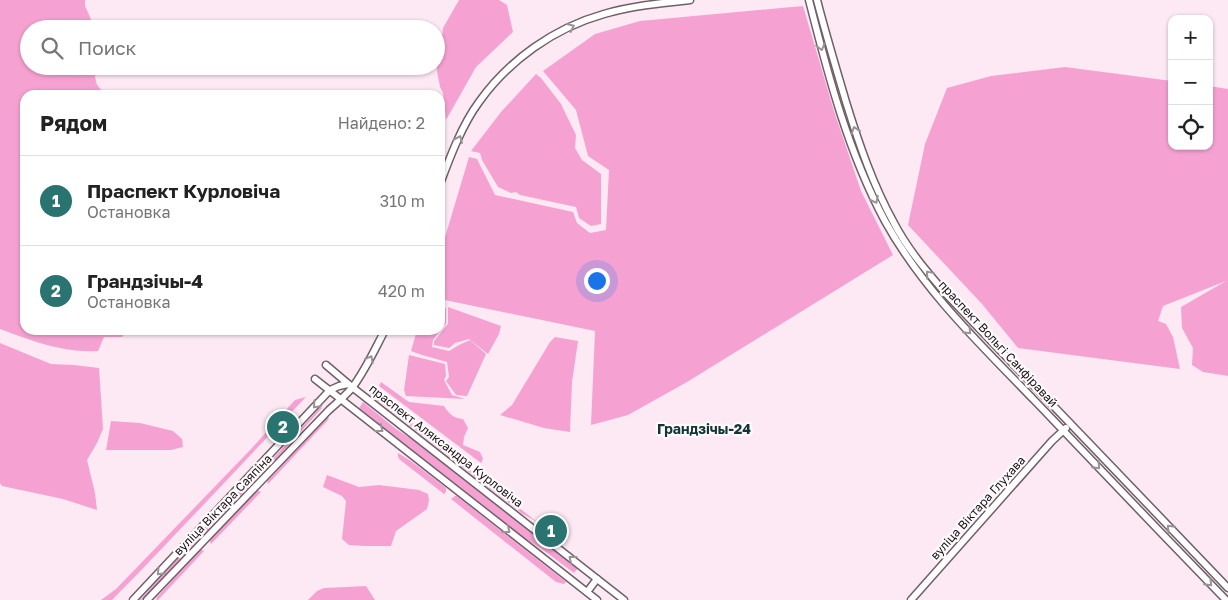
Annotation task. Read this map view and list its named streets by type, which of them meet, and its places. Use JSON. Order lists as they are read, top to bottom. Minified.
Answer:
{"streets":{"street":["праспект Вольгі Санфіравай","праспект Аляксандра Курловіча","вуліца Віктара Саяпіна","вуліца Віктара Глухава"]},"crossings":[["праспект Вольгі Санфіравай","вуліца Віктара Глухава"],["праспект Аляксандра Курловіча","вуліца Віктара Саяпіна"]],"districts":["Грандзічы-24"],"page":{"map_buttons":["+","−"],"search":"Поиск","heading":["Рядом","Найдено: 2"],"list":[{"mark":"1","name":"Праспект Курловіча","note":"Остановка","value":"310 m"},{"mark":"2","name":"Грандзічы-4","note":"Остановка","value":"420 m"}],"pins":["2","1"]}}
